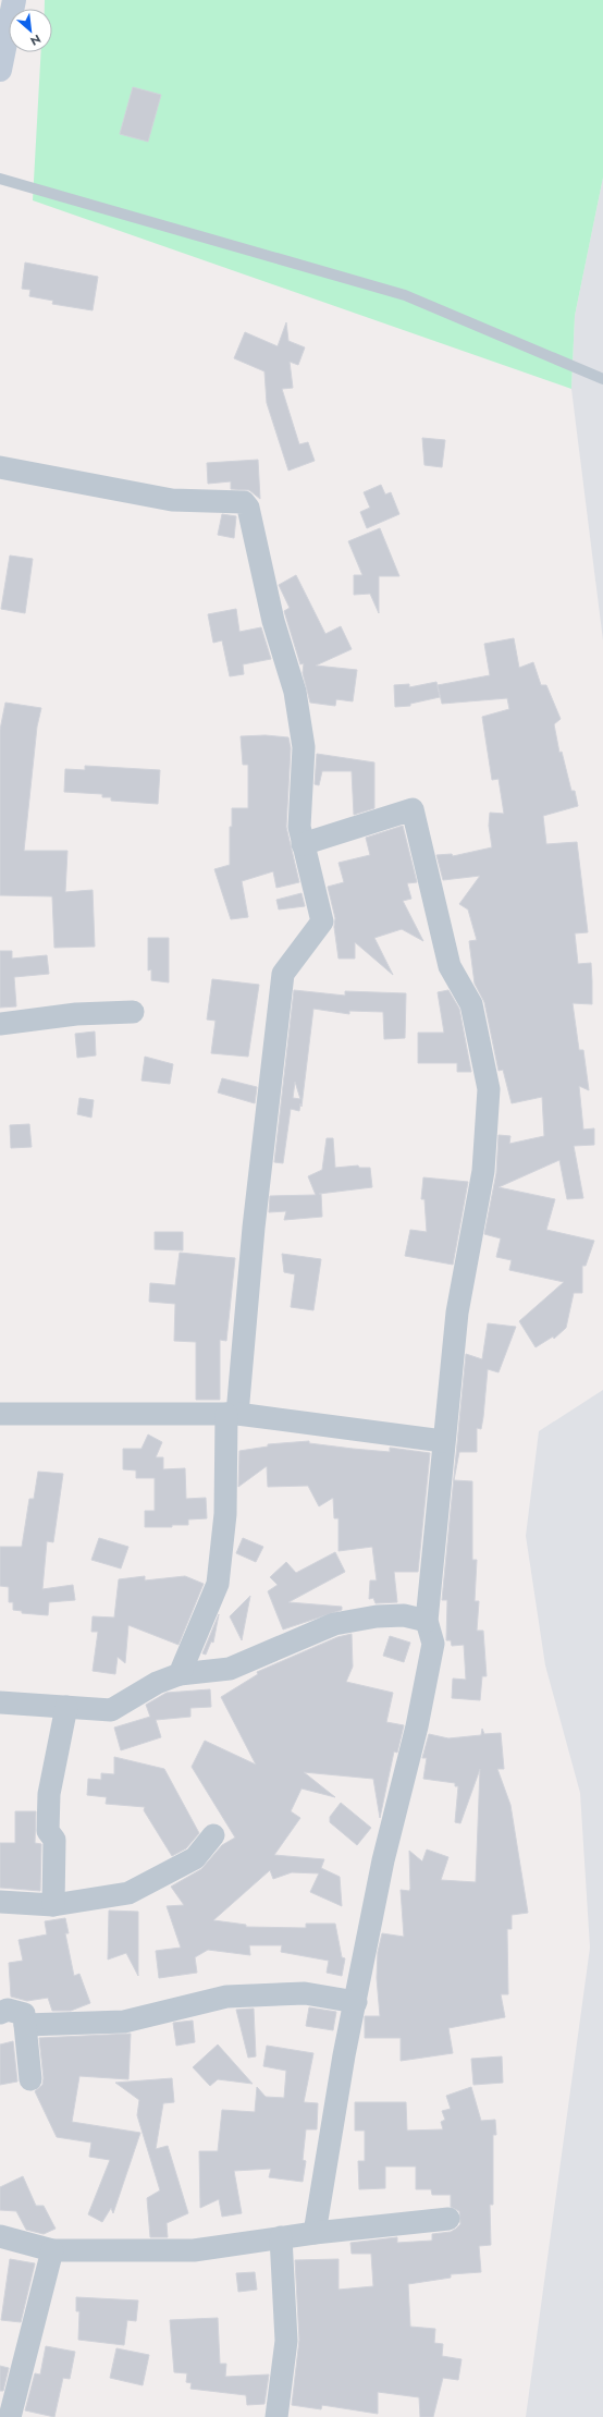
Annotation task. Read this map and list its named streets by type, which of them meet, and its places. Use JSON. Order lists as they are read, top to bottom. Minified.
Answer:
{"north":"bottom right"}
